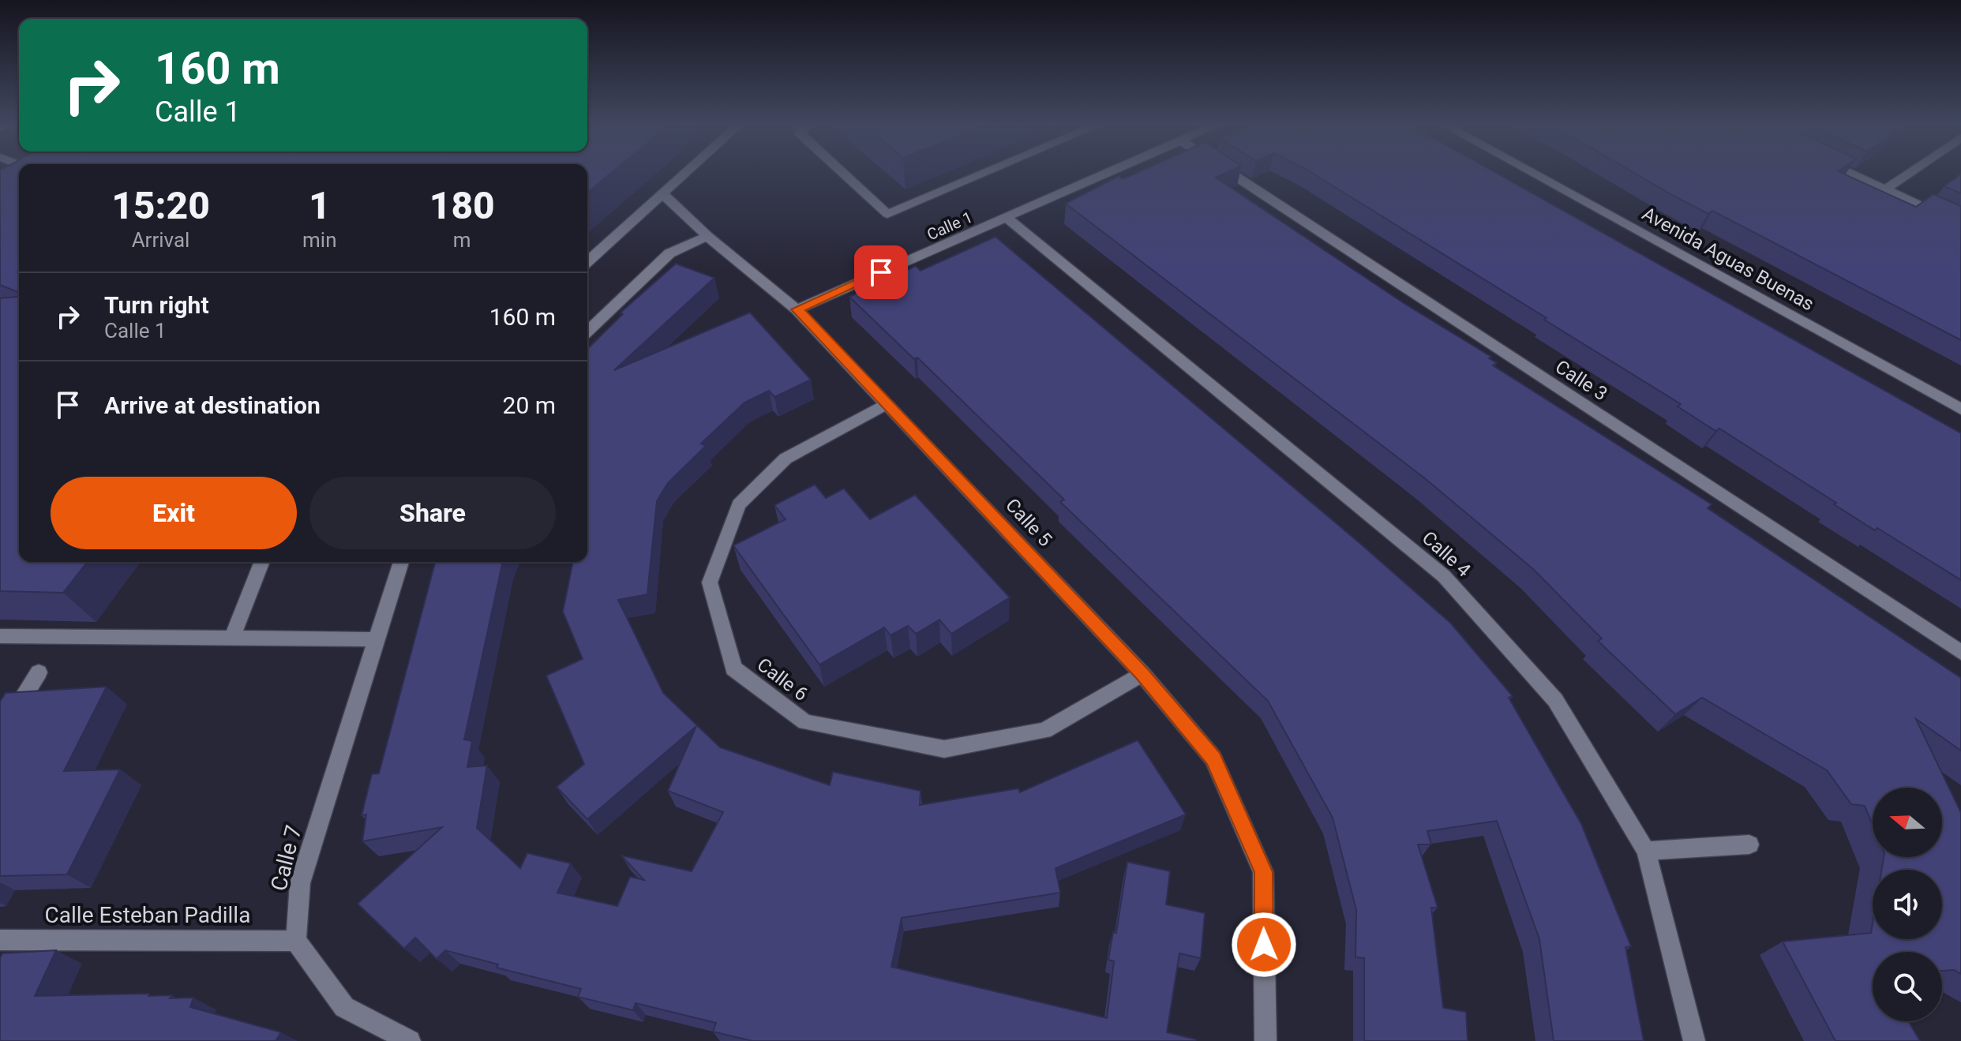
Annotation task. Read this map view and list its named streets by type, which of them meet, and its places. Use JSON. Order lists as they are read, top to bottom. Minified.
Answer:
{"streets":{"street":["Calle 1","Avenida Aguas Buenas","Calle 3","Calle 5","Calle 4","Calle 6","Calle 7","Calle Esteban Padilla"]},"crossings":[["Calle 1","Calle 5"],["Calle 1","Calle 4"],["Calle 5","Calle 6"],["Calle 7","Calle Esteban Padilla"]],"north":"left","page":{"turn":["160 m","Calle 1"],"eta":["15:20","Arrival","1","min","180","m"],"list":[{"name":"Turn right","note":"Calle 1","value":"160 m"},{"name":"Arrive at destination","value":"20 m"}],"buttons":["Exit","Share"]}}
